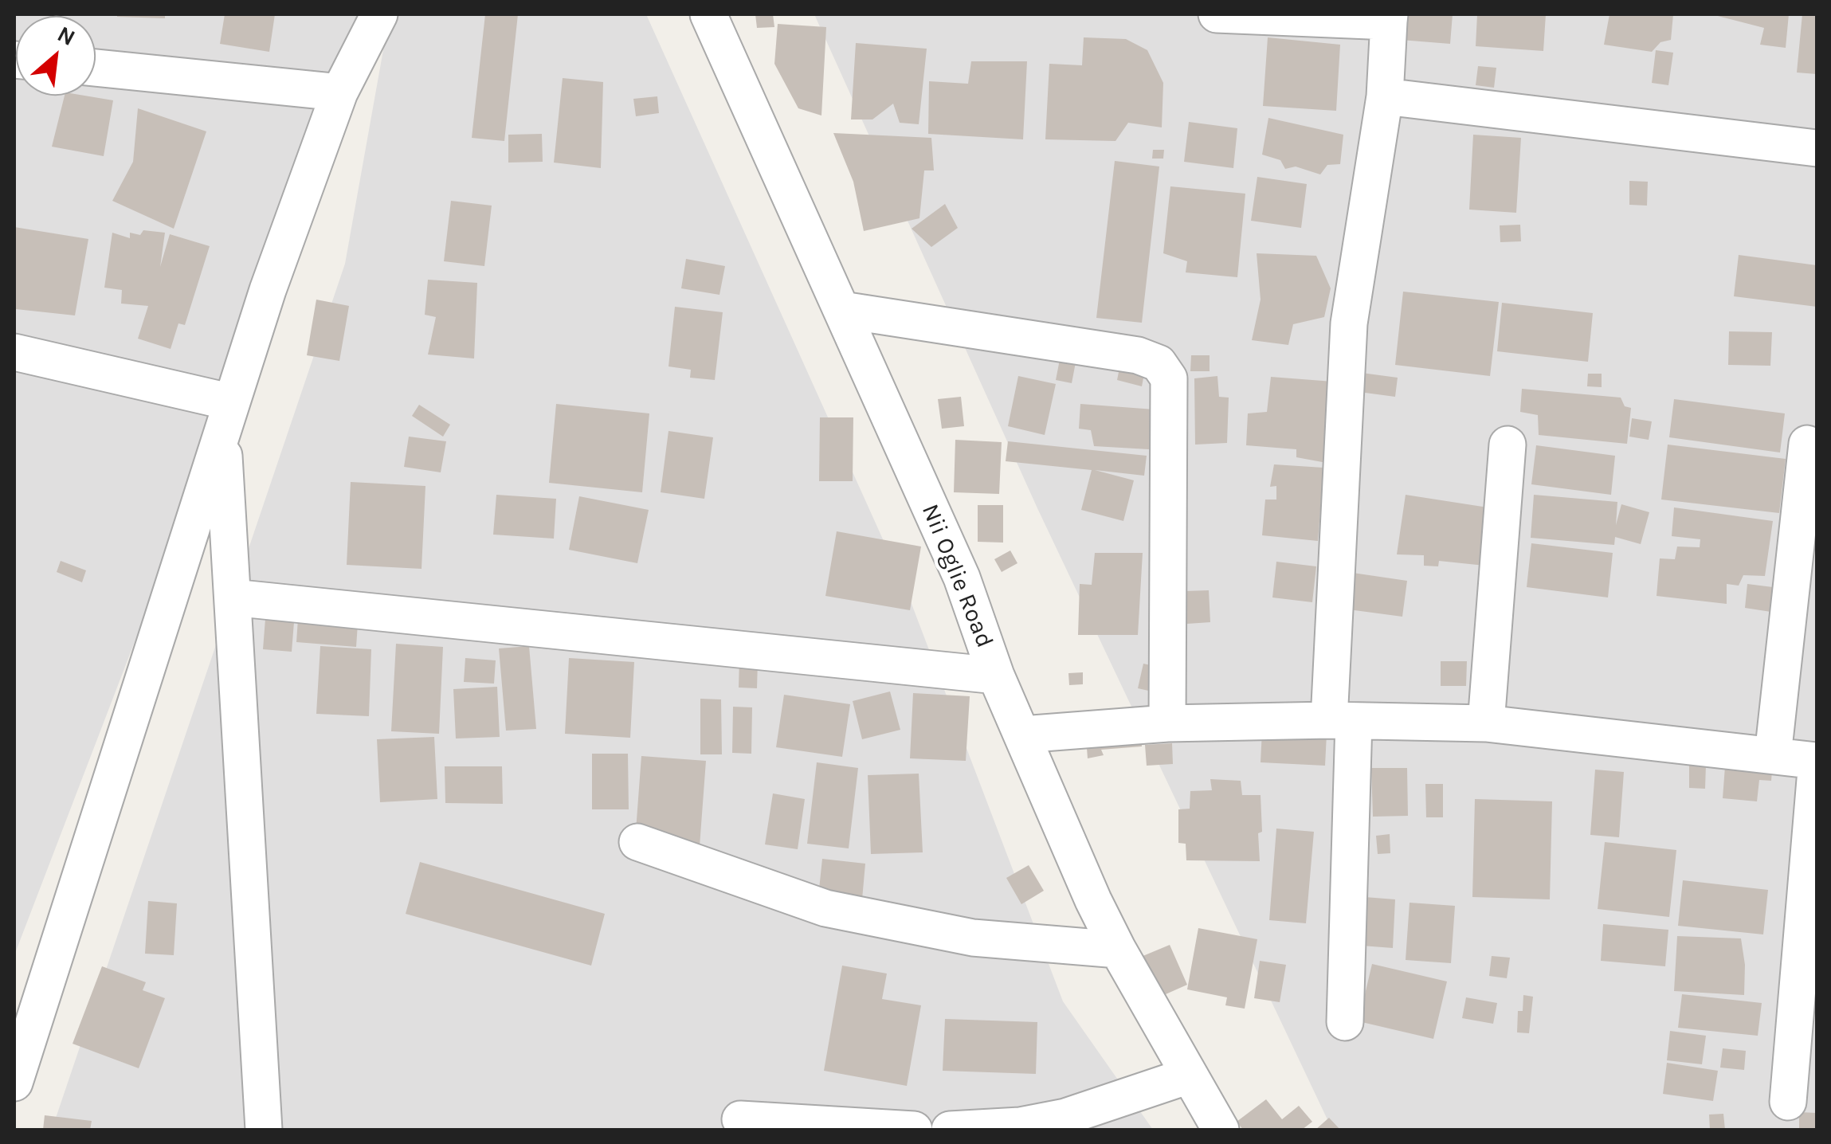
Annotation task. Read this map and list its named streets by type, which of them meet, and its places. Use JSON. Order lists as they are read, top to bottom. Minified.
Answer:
{"streets":{"street":["Nii Oglie Road"]},"north":"top right"}
